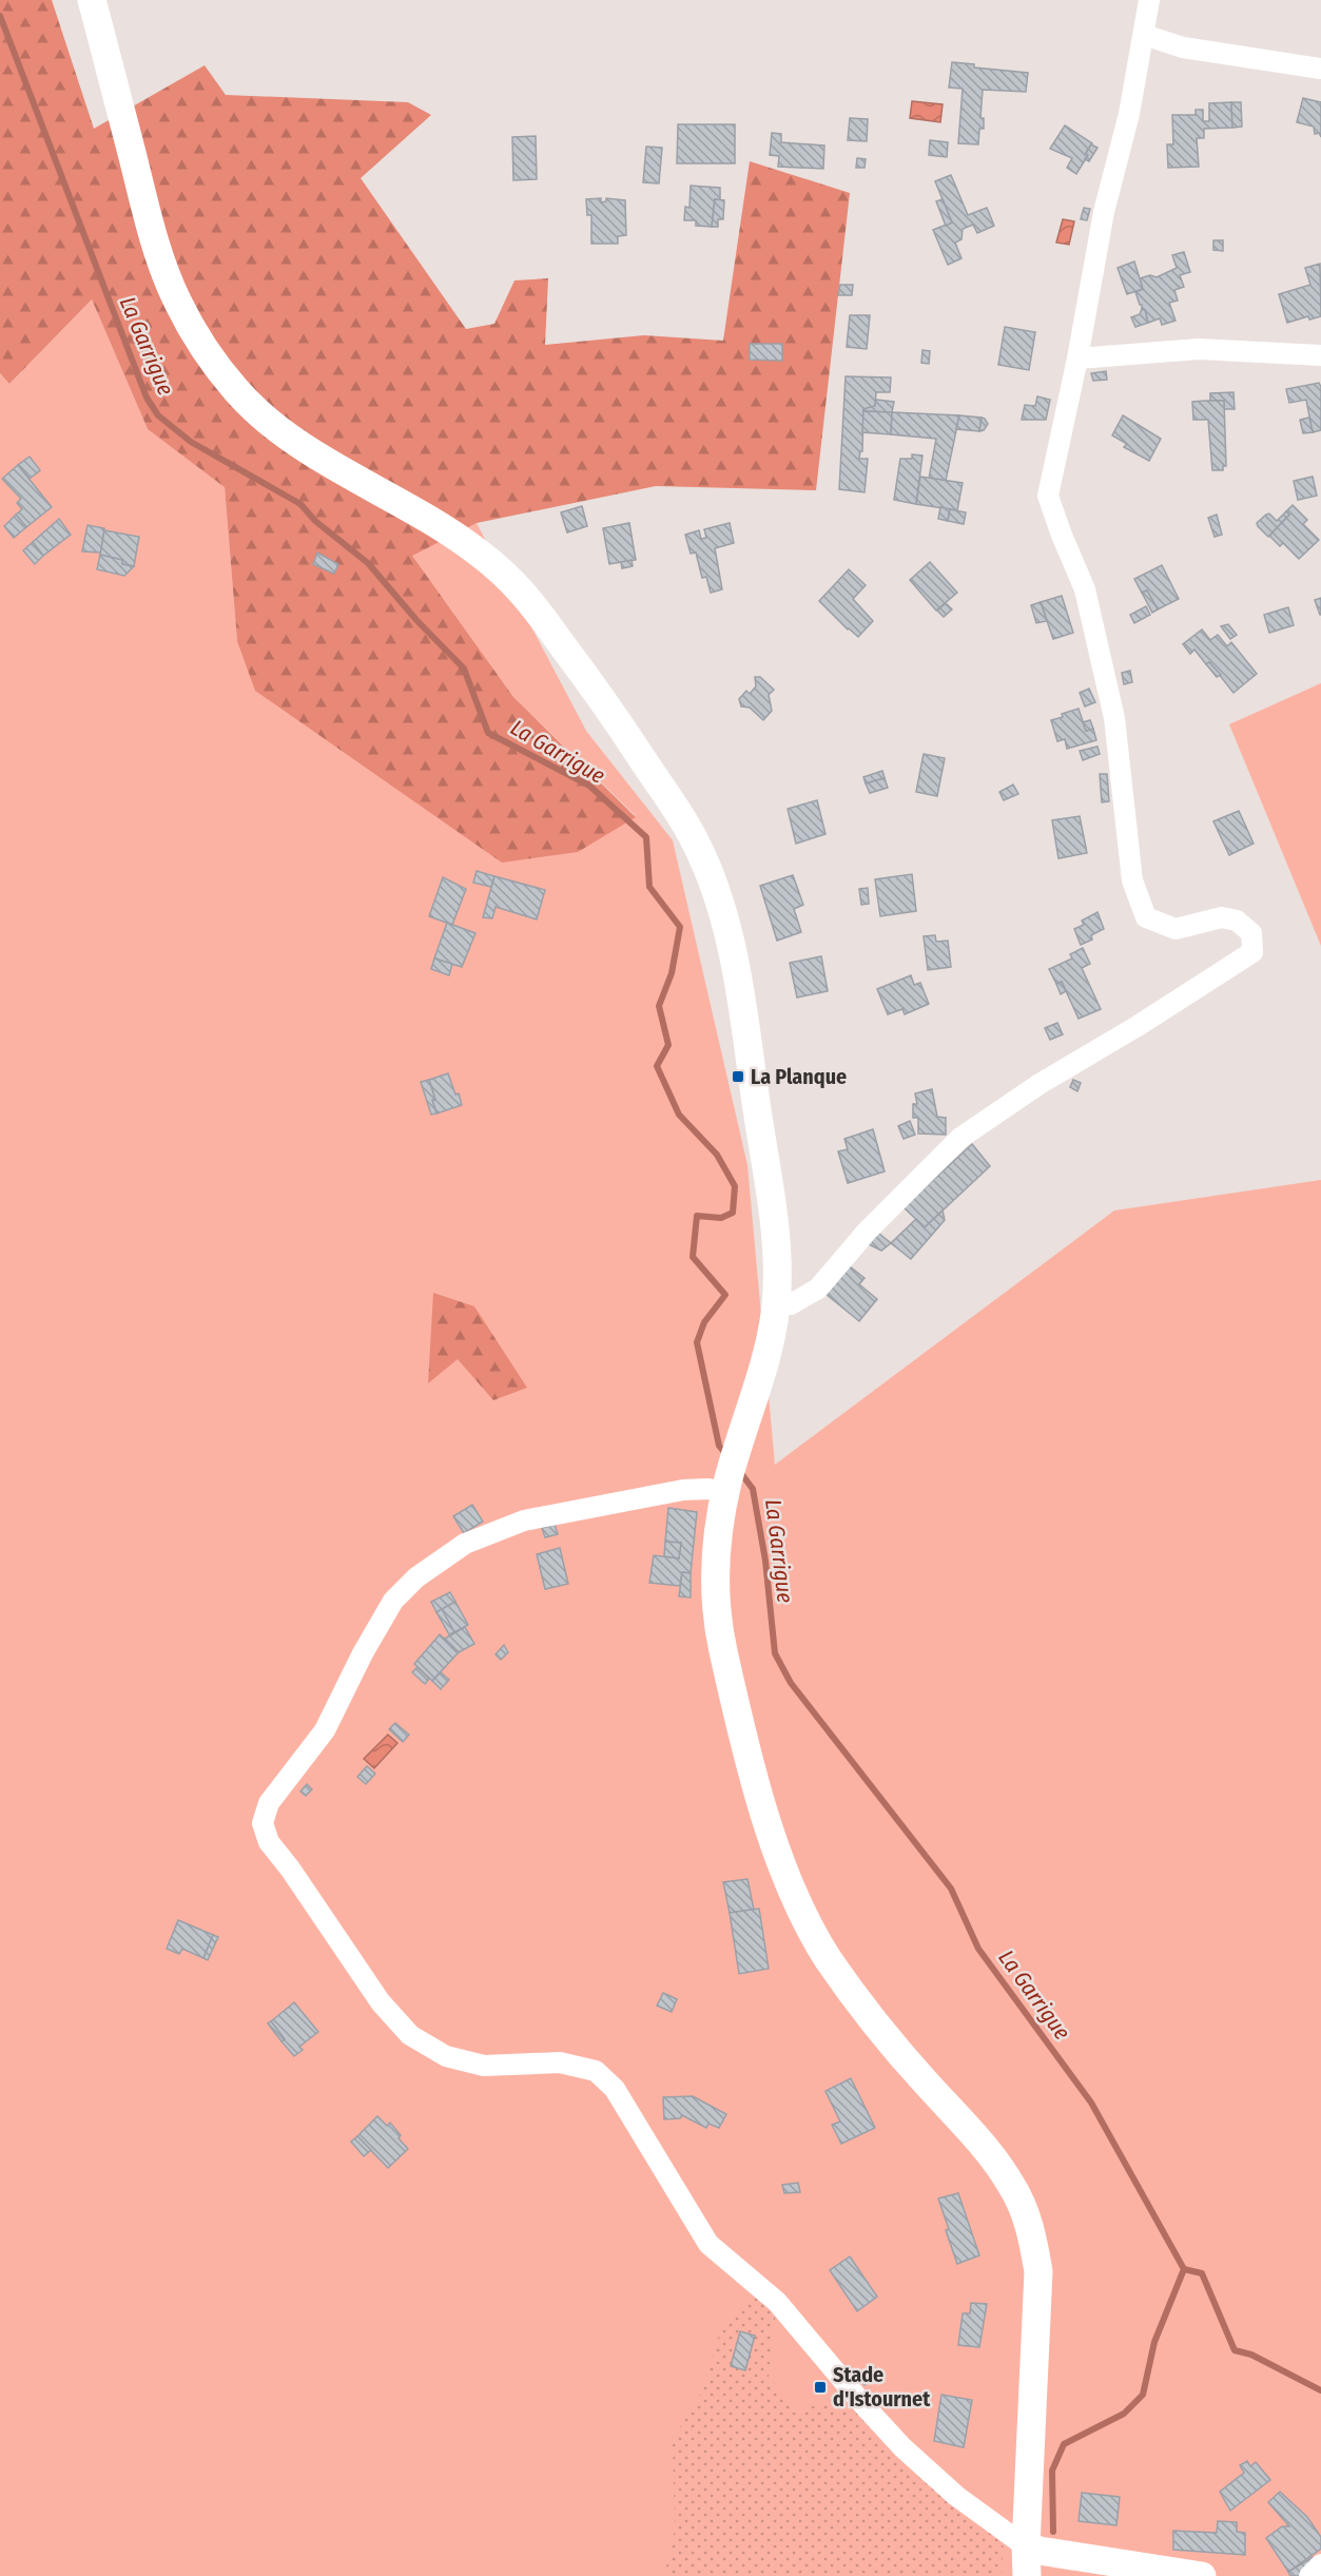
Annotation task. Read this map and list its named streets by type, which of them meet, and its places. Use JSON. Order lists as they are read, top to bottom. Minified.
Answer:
{"water":["La Garrigue"],"places":{"transit":["La Planque","Stade d'Istournet"]}}
